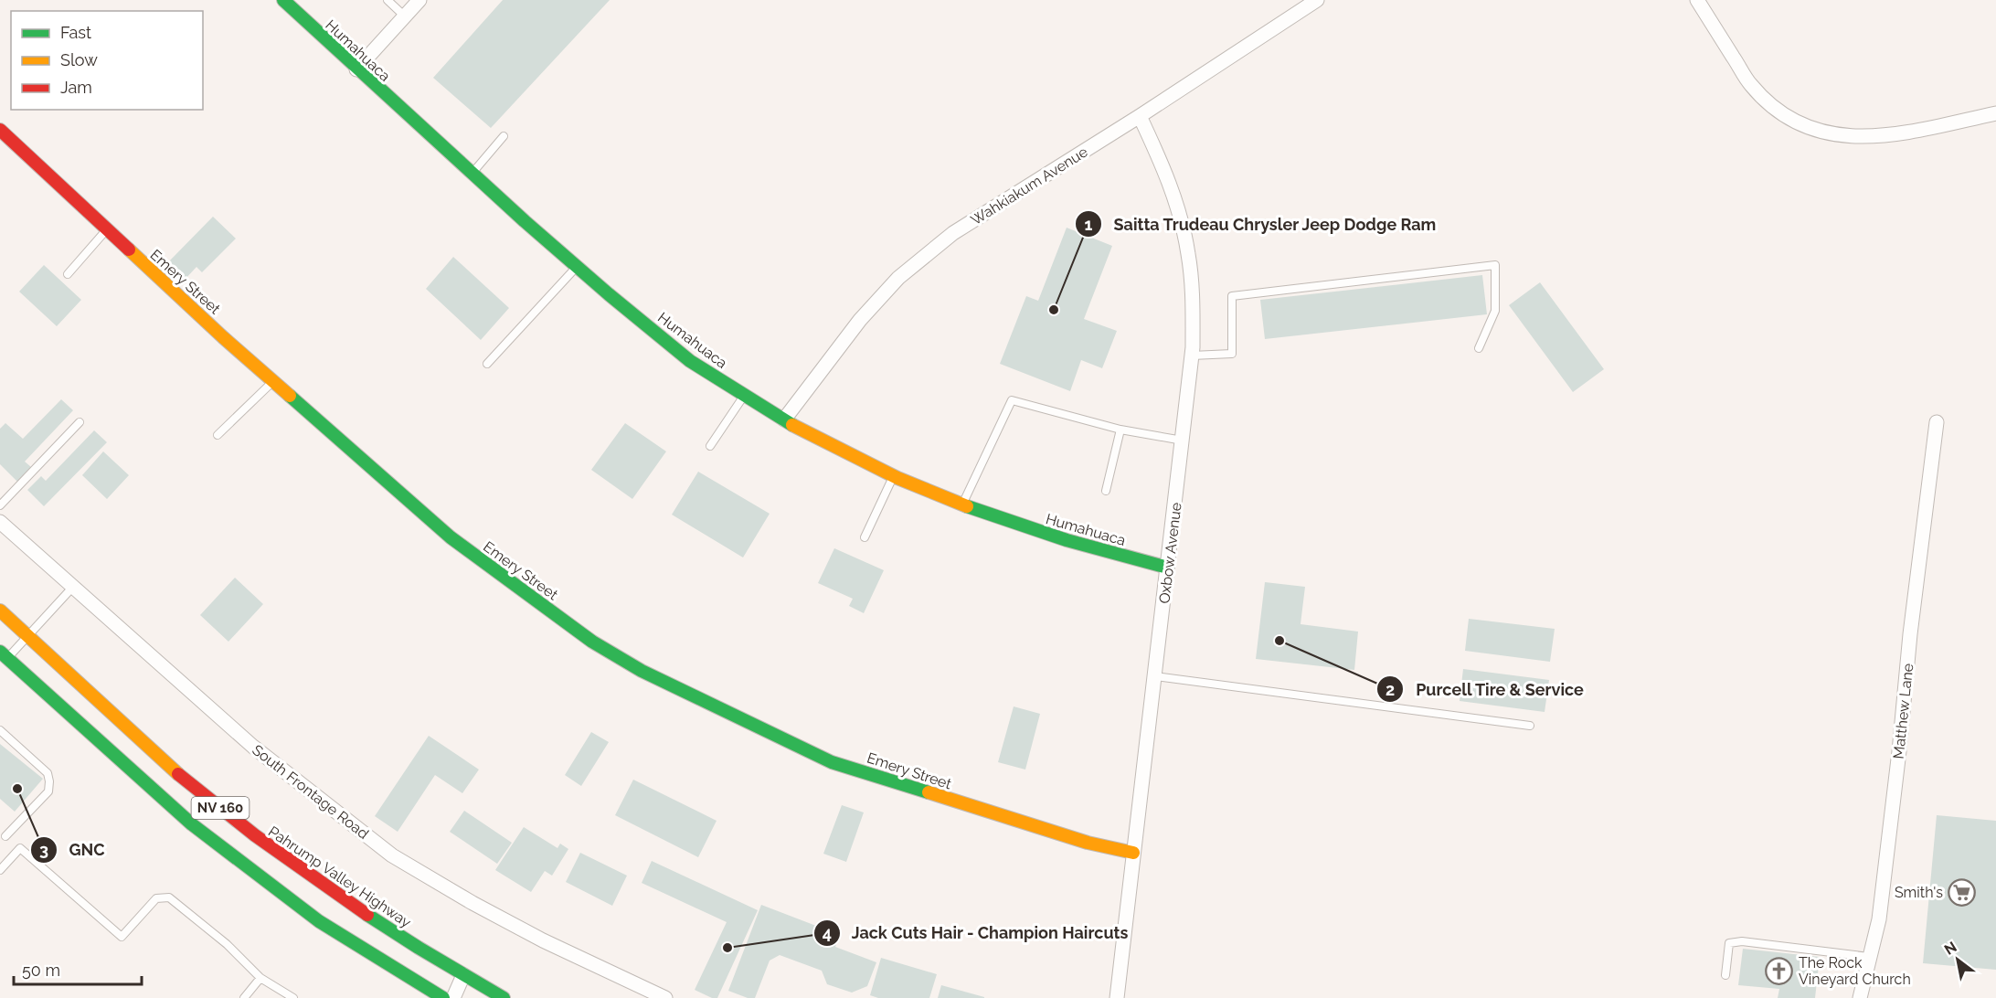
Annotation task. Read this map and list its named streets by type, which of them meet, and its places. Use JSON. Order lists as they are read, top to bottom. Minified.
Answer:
{"streets":{"main road":["Humahuaca","Emery Street","NV 160","Pahrump Valley Highway"],"street":["Wahkiakum Avenue","Oxbow Avenue","Matthew Lane","South Frontage Road"]},"crossings":[["Humahuaca","Wahkiakum Avenue"],["Humahuaca","Oxbow Avenue"],["Wahkiakum Avenue","Oxbow Avenue"],["Emery Street","Oxbow Avenue"]],"places":{"other":["Saitta Trudeau Chrysler Jeep Dodge Ram","Purcell Tire & Service","GNC","Jack Cuts Hair - Champion Haircuts"],"supermarket":["Smith's"],"church":["The Rock Vineyard Church"]},"legend":["Fast","Slow","Jam"],"scale_bar":"50 m","north":"top left"}
